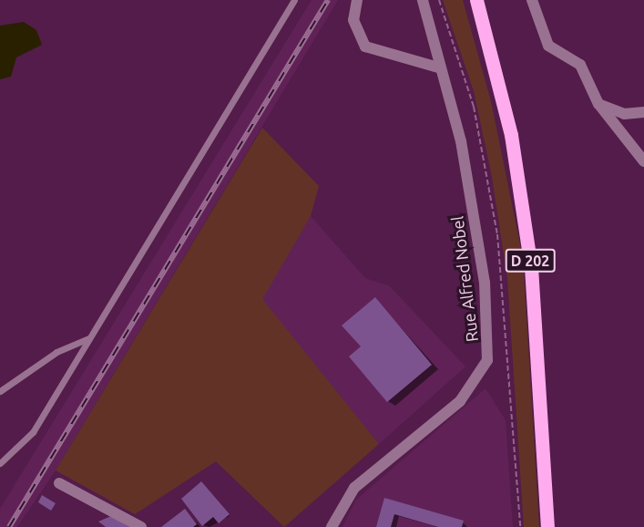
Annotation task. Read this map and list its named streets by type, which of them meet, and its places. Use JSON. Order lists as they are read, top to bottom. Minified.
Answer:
{"streets":{"main road":["D 202"],"street":["Rue Alfred Nobel"]}}
